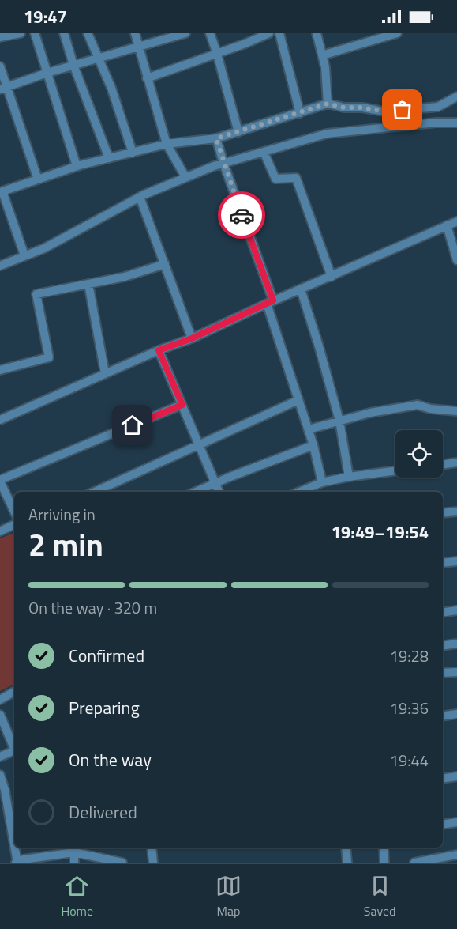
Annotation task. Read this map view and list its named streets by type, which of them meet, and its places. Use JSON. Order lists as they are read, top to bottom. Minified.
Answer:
{"page":{"status":"19:47","heading":["2 min","Arriving in","19:49–19:54"],"bar":"On the way · 320 m","list":[["Confirmed","19:28"],["Preparing","19:36"],["On the way","19:44"],"Delivered"],"tabs":["Home","Map","Saved"]}}
